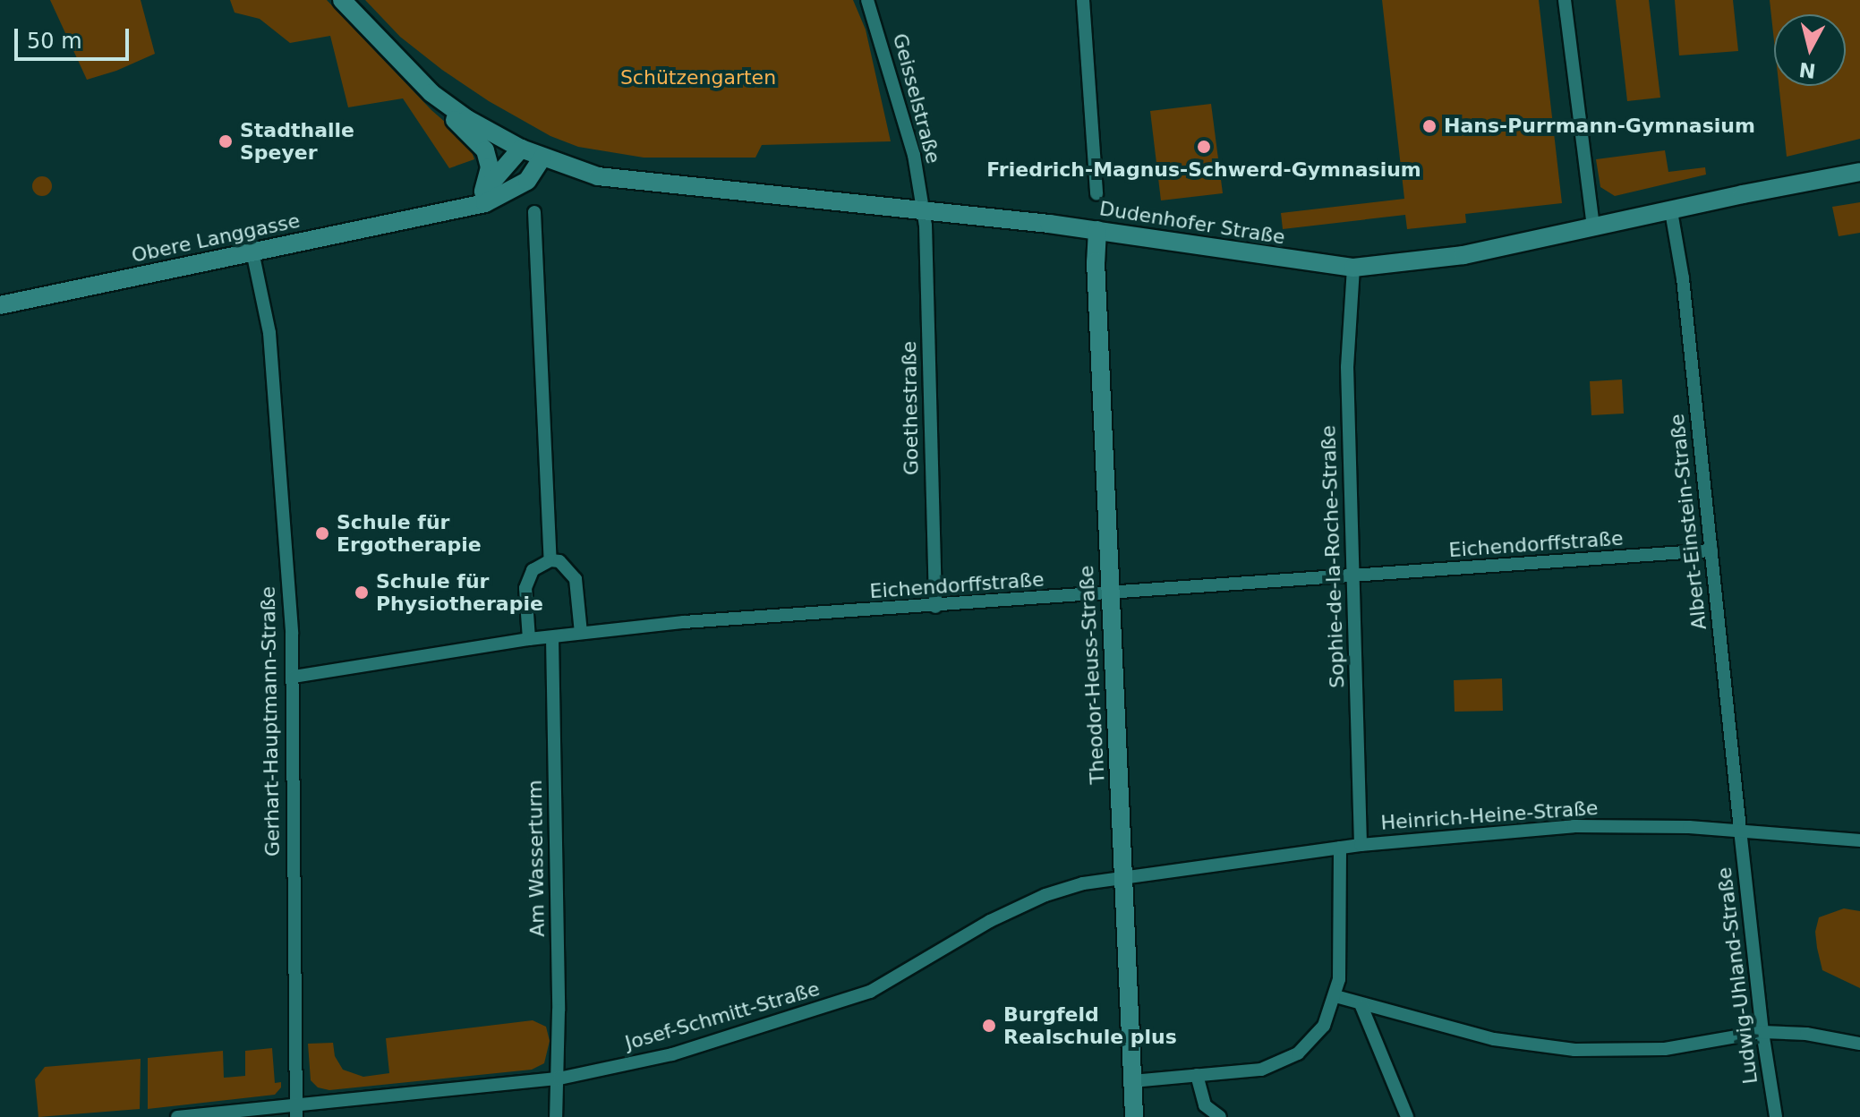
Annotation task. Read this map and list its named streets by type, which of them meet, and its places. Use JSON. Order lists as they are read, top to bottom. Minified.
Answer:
{"streets":{"main road":["Dudenhofer Straße","Obere Langgasse","Theodor-Heuss-Straße"],"street":["Geisselstraße","Goethestraße","Albert-Einstein-Straße","Eichendorffstraße","Sophie-de-la-Roche-Straße","Gerhart-Hauptmann-Straße","Heinrich-Heine-Straße","Am Wasserturm","Ludwig-Uhland-Straße","Josef-Schmitt-Straße"]},"crossings":[["Geisselstraße","Dudenhofer Straße"],["Geisselstraße","Goethestraße"],["Dudenhofer Straße","Obere Langgasse"],["Dudenhofer Straße","Goethestraße"],["Dudenhofer Straße","Albert-Einstein-Straße"],["Dudenhofer Straße","Sophie-de-la-Roche-Straße"],["Dudenhofer Straße","Theodor-Heuss-Straße"],["Obere Langgasse","Gerhart-Hauptmann-Straße"],["Goethestraße","Eichendorffstraße"],["Albert-Einstein-Straße","Eichendorffstraße"],["Albert-Einstein-Straße","Heinrich-Heine-Straße"],["Albert-Einstein-Straße","Ludwig-Uhland-Straße"],["Eichendorffstraße","Sophie-de-la-Roche-Straße"],["Eichendorffstraße","Theodor-Heuss-Straße"],["Eichendorffstraße","Gerhart-Hauptmann-Straße"],["Eichendorffstraße","Am Wasserturm"],["Sophie-de-la-Roche-Straße","Heinrich-Heine-Straße"],["Theodor-Heuss-Straße","Heinrich-Heine-Straße"],["Theodor-Heuss-Straße","Josef-Schmitt-Straße"],["Gerhart-Hauptmann-Straße","Josef-Schmitt-Straße"],["Heinrich-Heine-Straße","Ludwig-Uhland-Straße"],["Heinrich-Heine-Straße","Josef-Schmitt-Straße"],["Am Wasserturm","Josef-Schmitt-Straße"]],"parks":["Schützengarten"],"places":["Hans-Purrmann-Gymnasium","Stadthalle Speyer","Friedrich-Magnus-Schwerd-Gymnasium","Schule für Ergotherapie","Schule für Physiotherapie","Burgfeld Realschule plus"],"scale_bar":"50 m","north":"bottom"}
